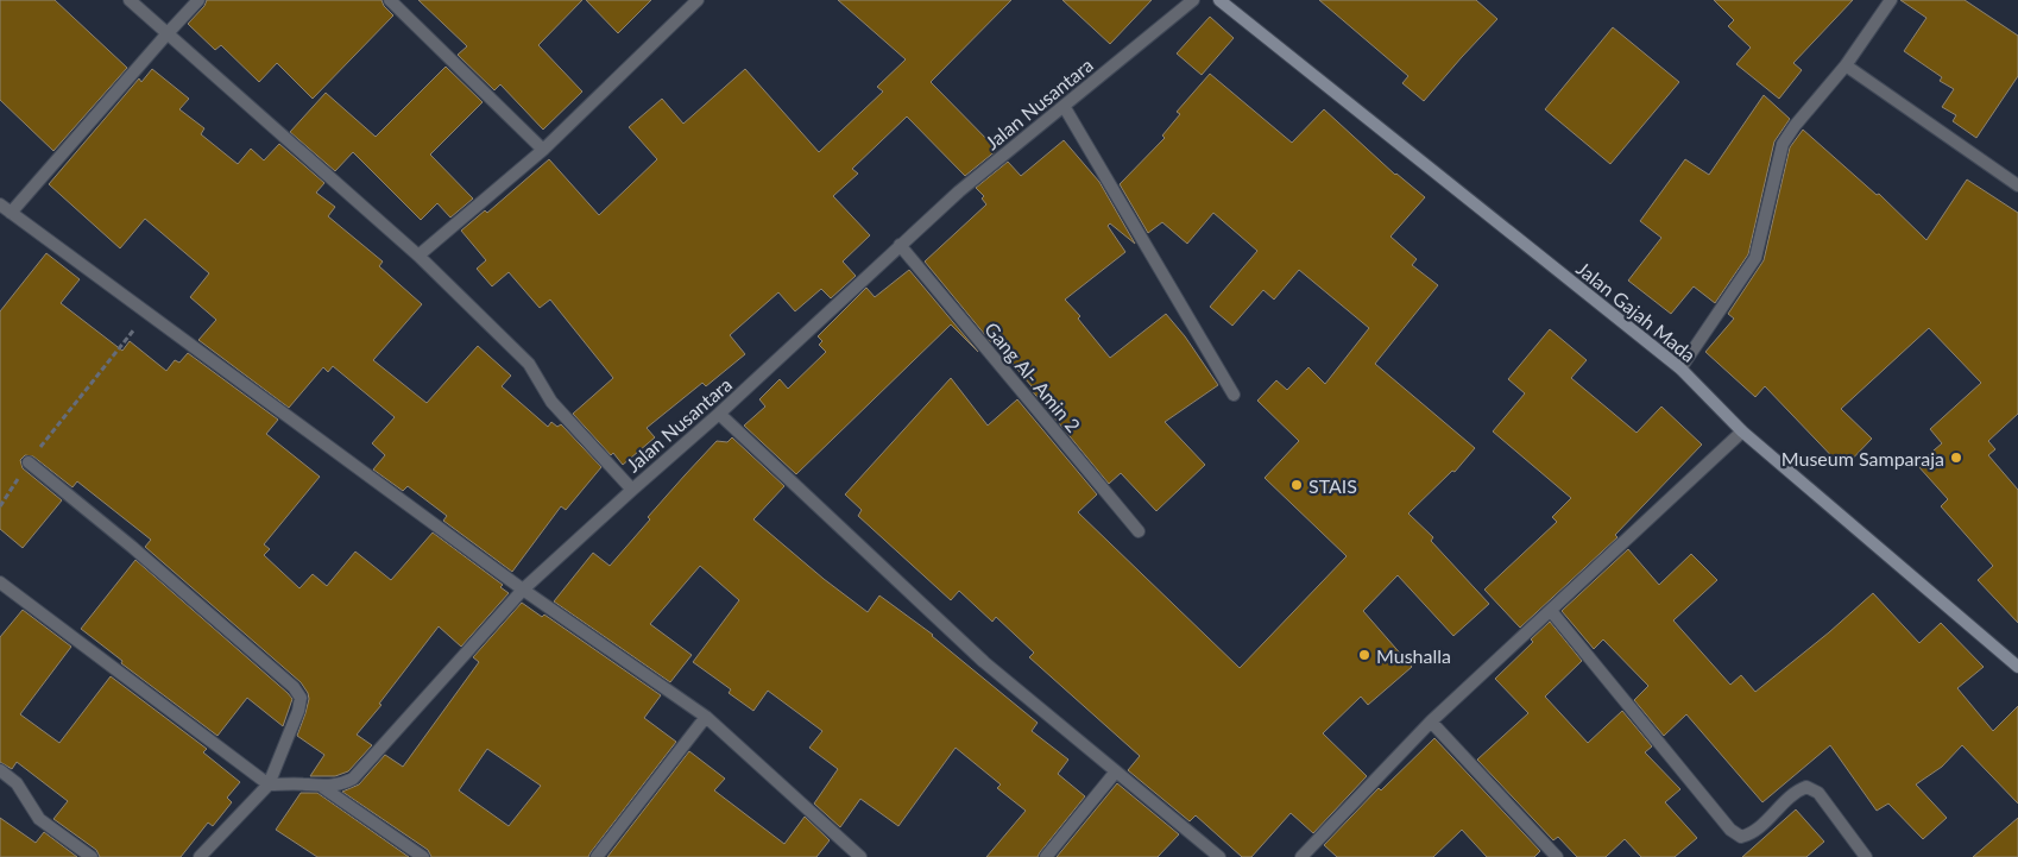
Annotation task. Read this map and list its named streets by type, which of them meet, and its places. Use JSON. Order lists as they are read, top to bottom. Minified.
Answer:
{"streets":{"main road":["Jalan Gajah Mada"],"street":["Jalan Nusantara","Gang Al- Amin 2"]},"crossings":[["Jalan Nusantara","Gang Al- Amin 2"]],"places":["Museum Samparaja","STAIS","Mushalla"]}
